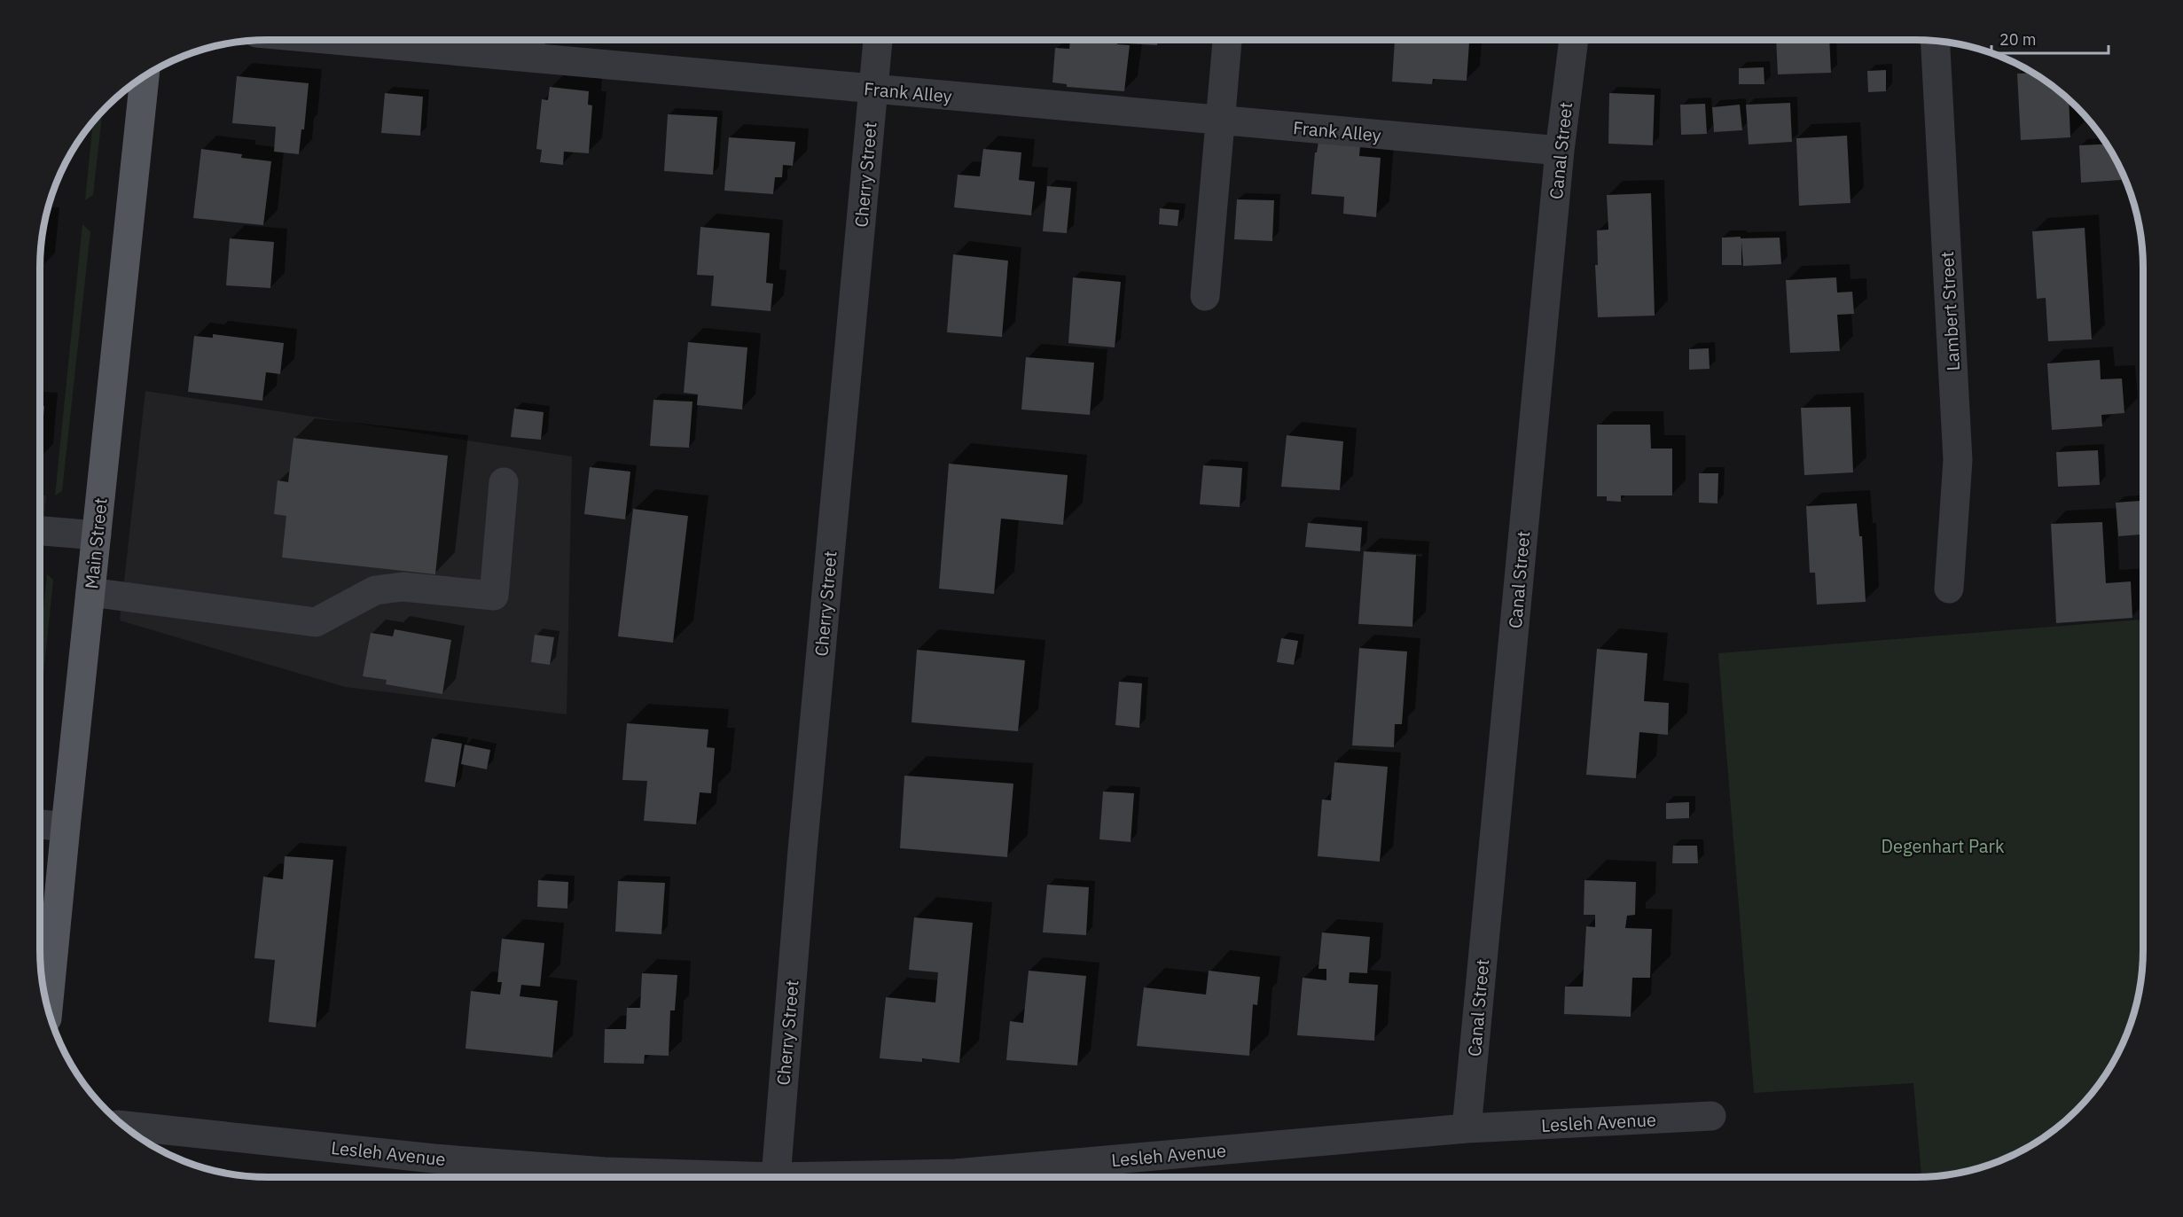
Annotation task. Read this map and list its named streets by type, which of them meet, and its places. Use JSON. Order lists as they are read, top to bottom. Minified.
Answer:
{"streets":{"main road":["Main Street"],"street":["Frank Alley","Canal Street","Cherry Street","Lambert Street","Lesleh Avenue"]},"crossings":[["Frank Alley","Canal Street"],["Frank Alley","Cherry Street"],["Canal Street","Lesleh Avenue"],["Cherry Street","Lesleh Avenue"]],"parks":["Degenhart Park"],"scale_bar":"20 m"}
